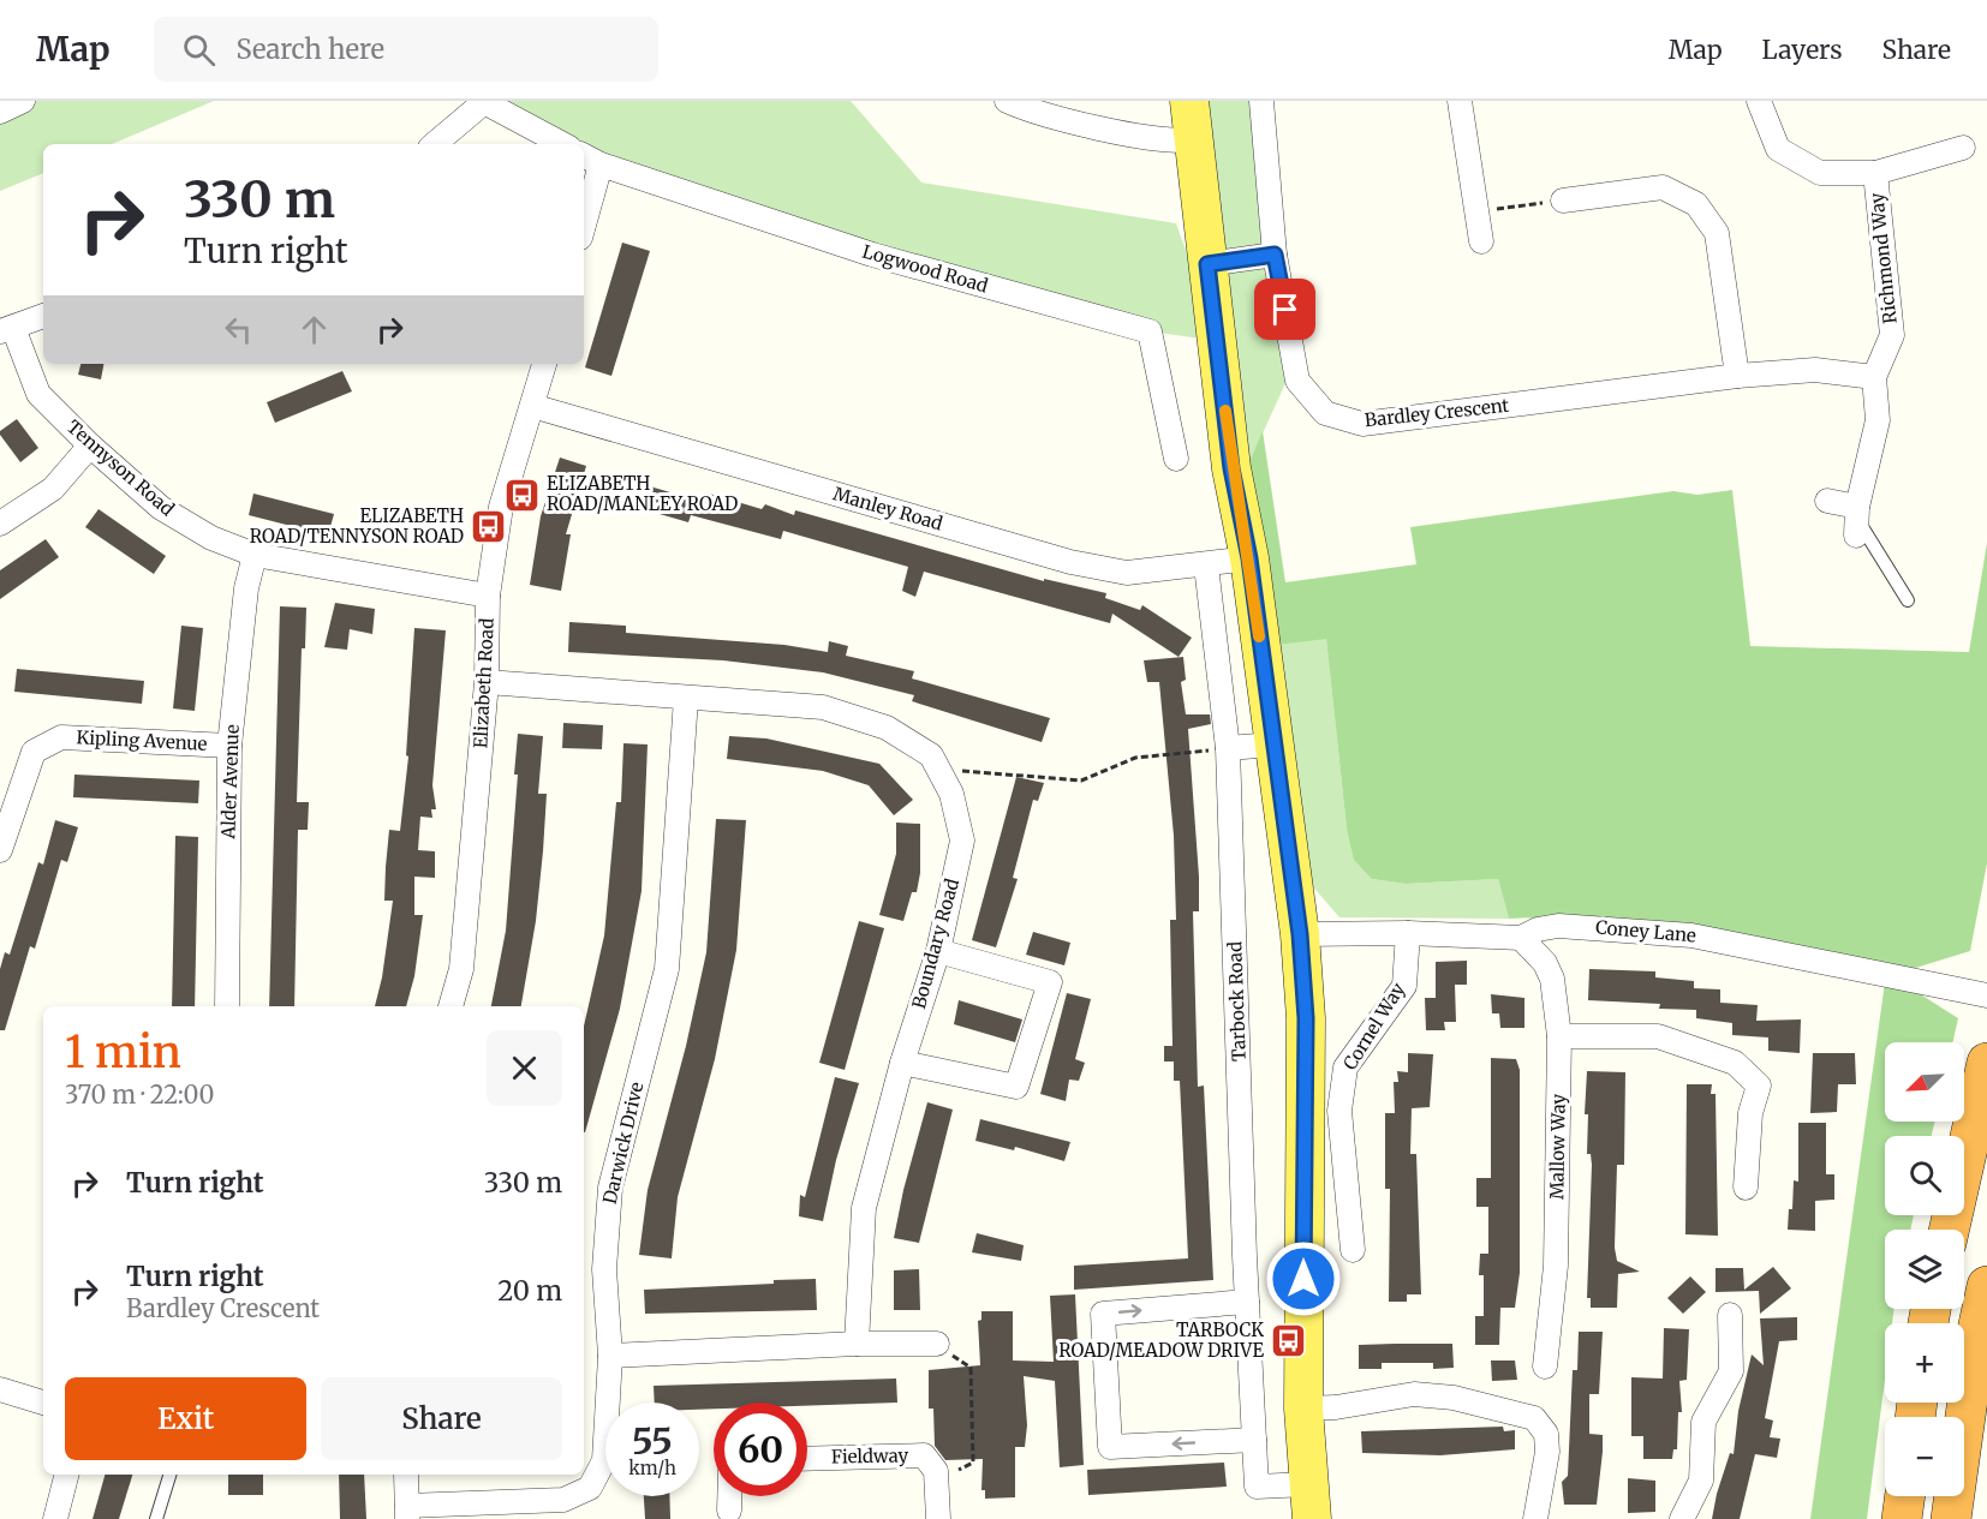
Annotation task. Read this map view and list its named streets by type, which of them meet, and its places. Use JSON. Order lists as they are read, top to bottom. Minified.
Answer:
{"streets":{"main road":["Tarbock Road"],"street":["Richmond Way","Logwood Road","Bardley Crescent","Tennyson Road","Manley Road","Elizabeth Road","Kipling Avenue","Alder Avenue","Coney Lane","Boundary Road","Cornel Way","Darwick Drive","Mallow Way","Fieldway"]},"crossings":[["Richmond Way","Bardley Crescent"],["Tennyson Road","Elizabeth Road"],["Tennyson Road","Alder Avenue"],["Manley Road","Elizabeth Road"],["Manley Road","Tarbock Road"],["Elizabeth Road","Boundary Road"],["Kipling Avenue","Alder Avenue"],["Coney Lane","Tarbock Road"],["Coney Lane","Cornel Way"],["Coney Lane","Mallow Way"],["Boundary Road","Darwick Drive"]],"places":{"bus stop":["ELIZABETH ROAD/MANLEY ROAD","ELIZABETH ROAD/TENNYSON ROAD","TARBOCK ROAD/MEADOW DRIVE"]},"north":"bottom left","page":{"header":"Map","search":"Search here","nav":["Map","Layers","Share"],"turn":["330 m","Turn right"],"heading":["1 min","370 m · 22:00"],"map_buttons":["+","−"],"list":[{"name":"Turn right","value":"330 m"},{"name":"Turn right","note":"Bardley Crescent","value":"20 m"}],"buttons":["Exit","Share"],"speed":"55 km/h","limit":"60"}}
